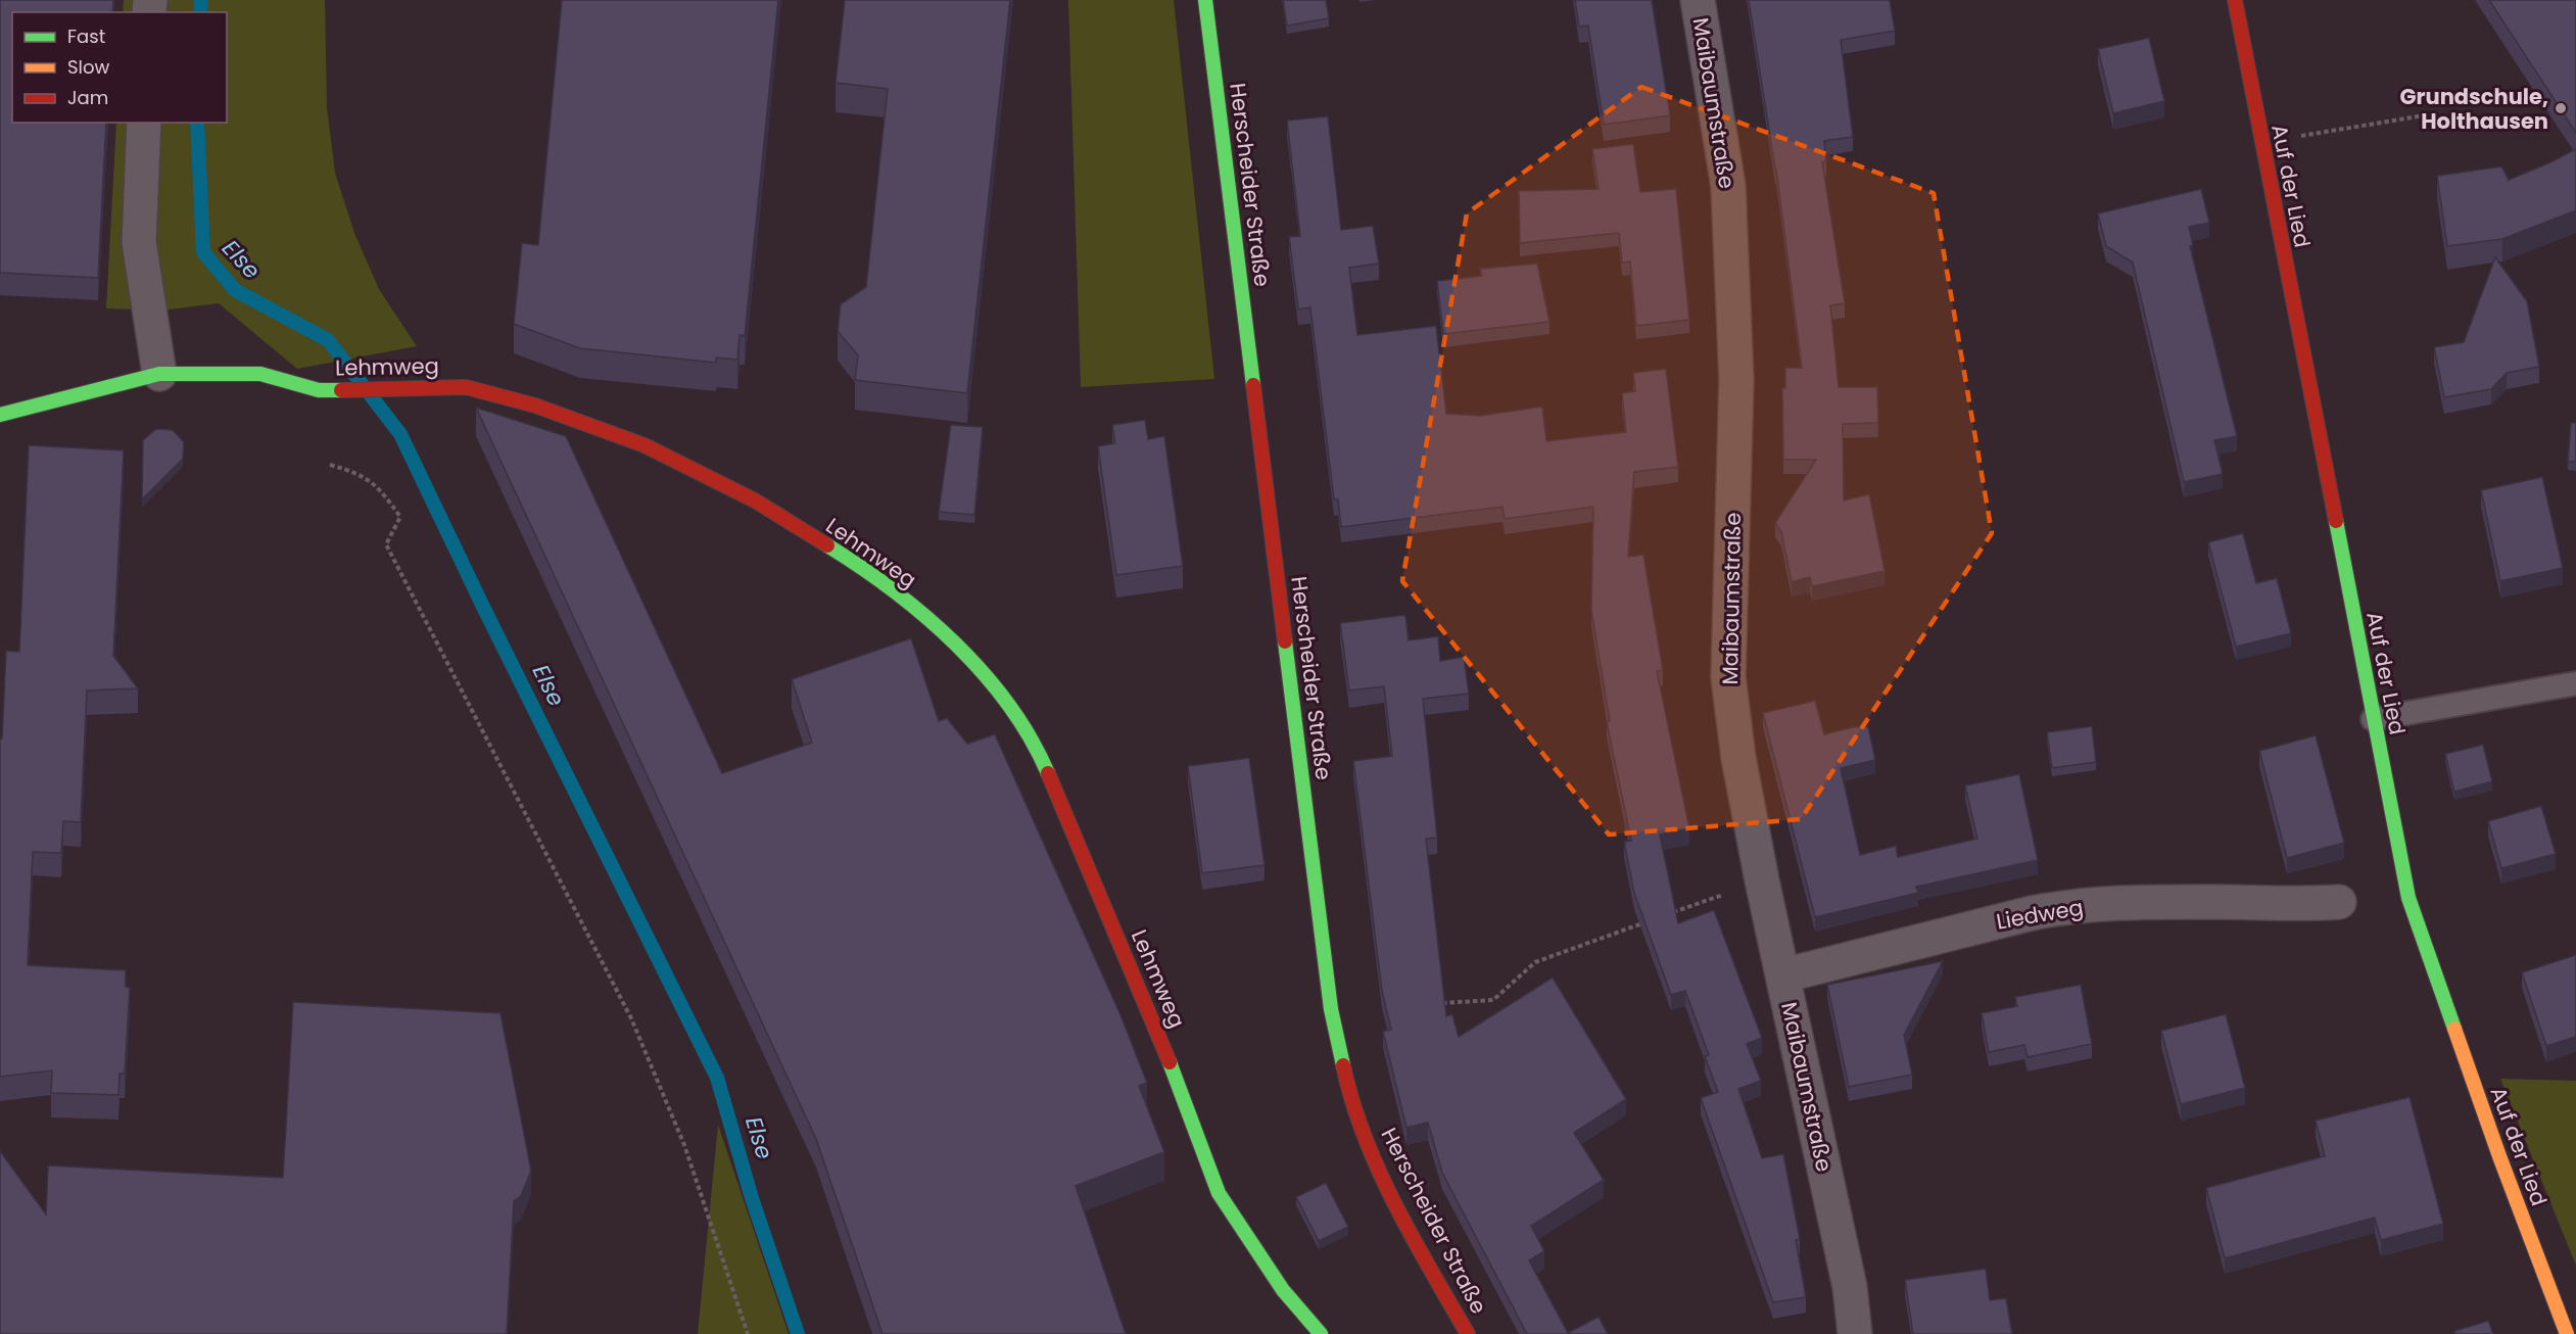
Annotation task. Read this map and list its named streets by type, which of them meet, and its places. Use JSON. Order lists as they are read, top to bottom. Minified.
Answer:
{"streets":{"street":["Maibaumstraße","Herscheider Straße","Auf der Lied","Lehmweg","Liedweg"]},"crossings":[["Maibaumstraße","Liedweg"]],"water":["Else"],"places":["Grundschule, Holthausen"],"legend":["Fast","Slow","Jam"]}
